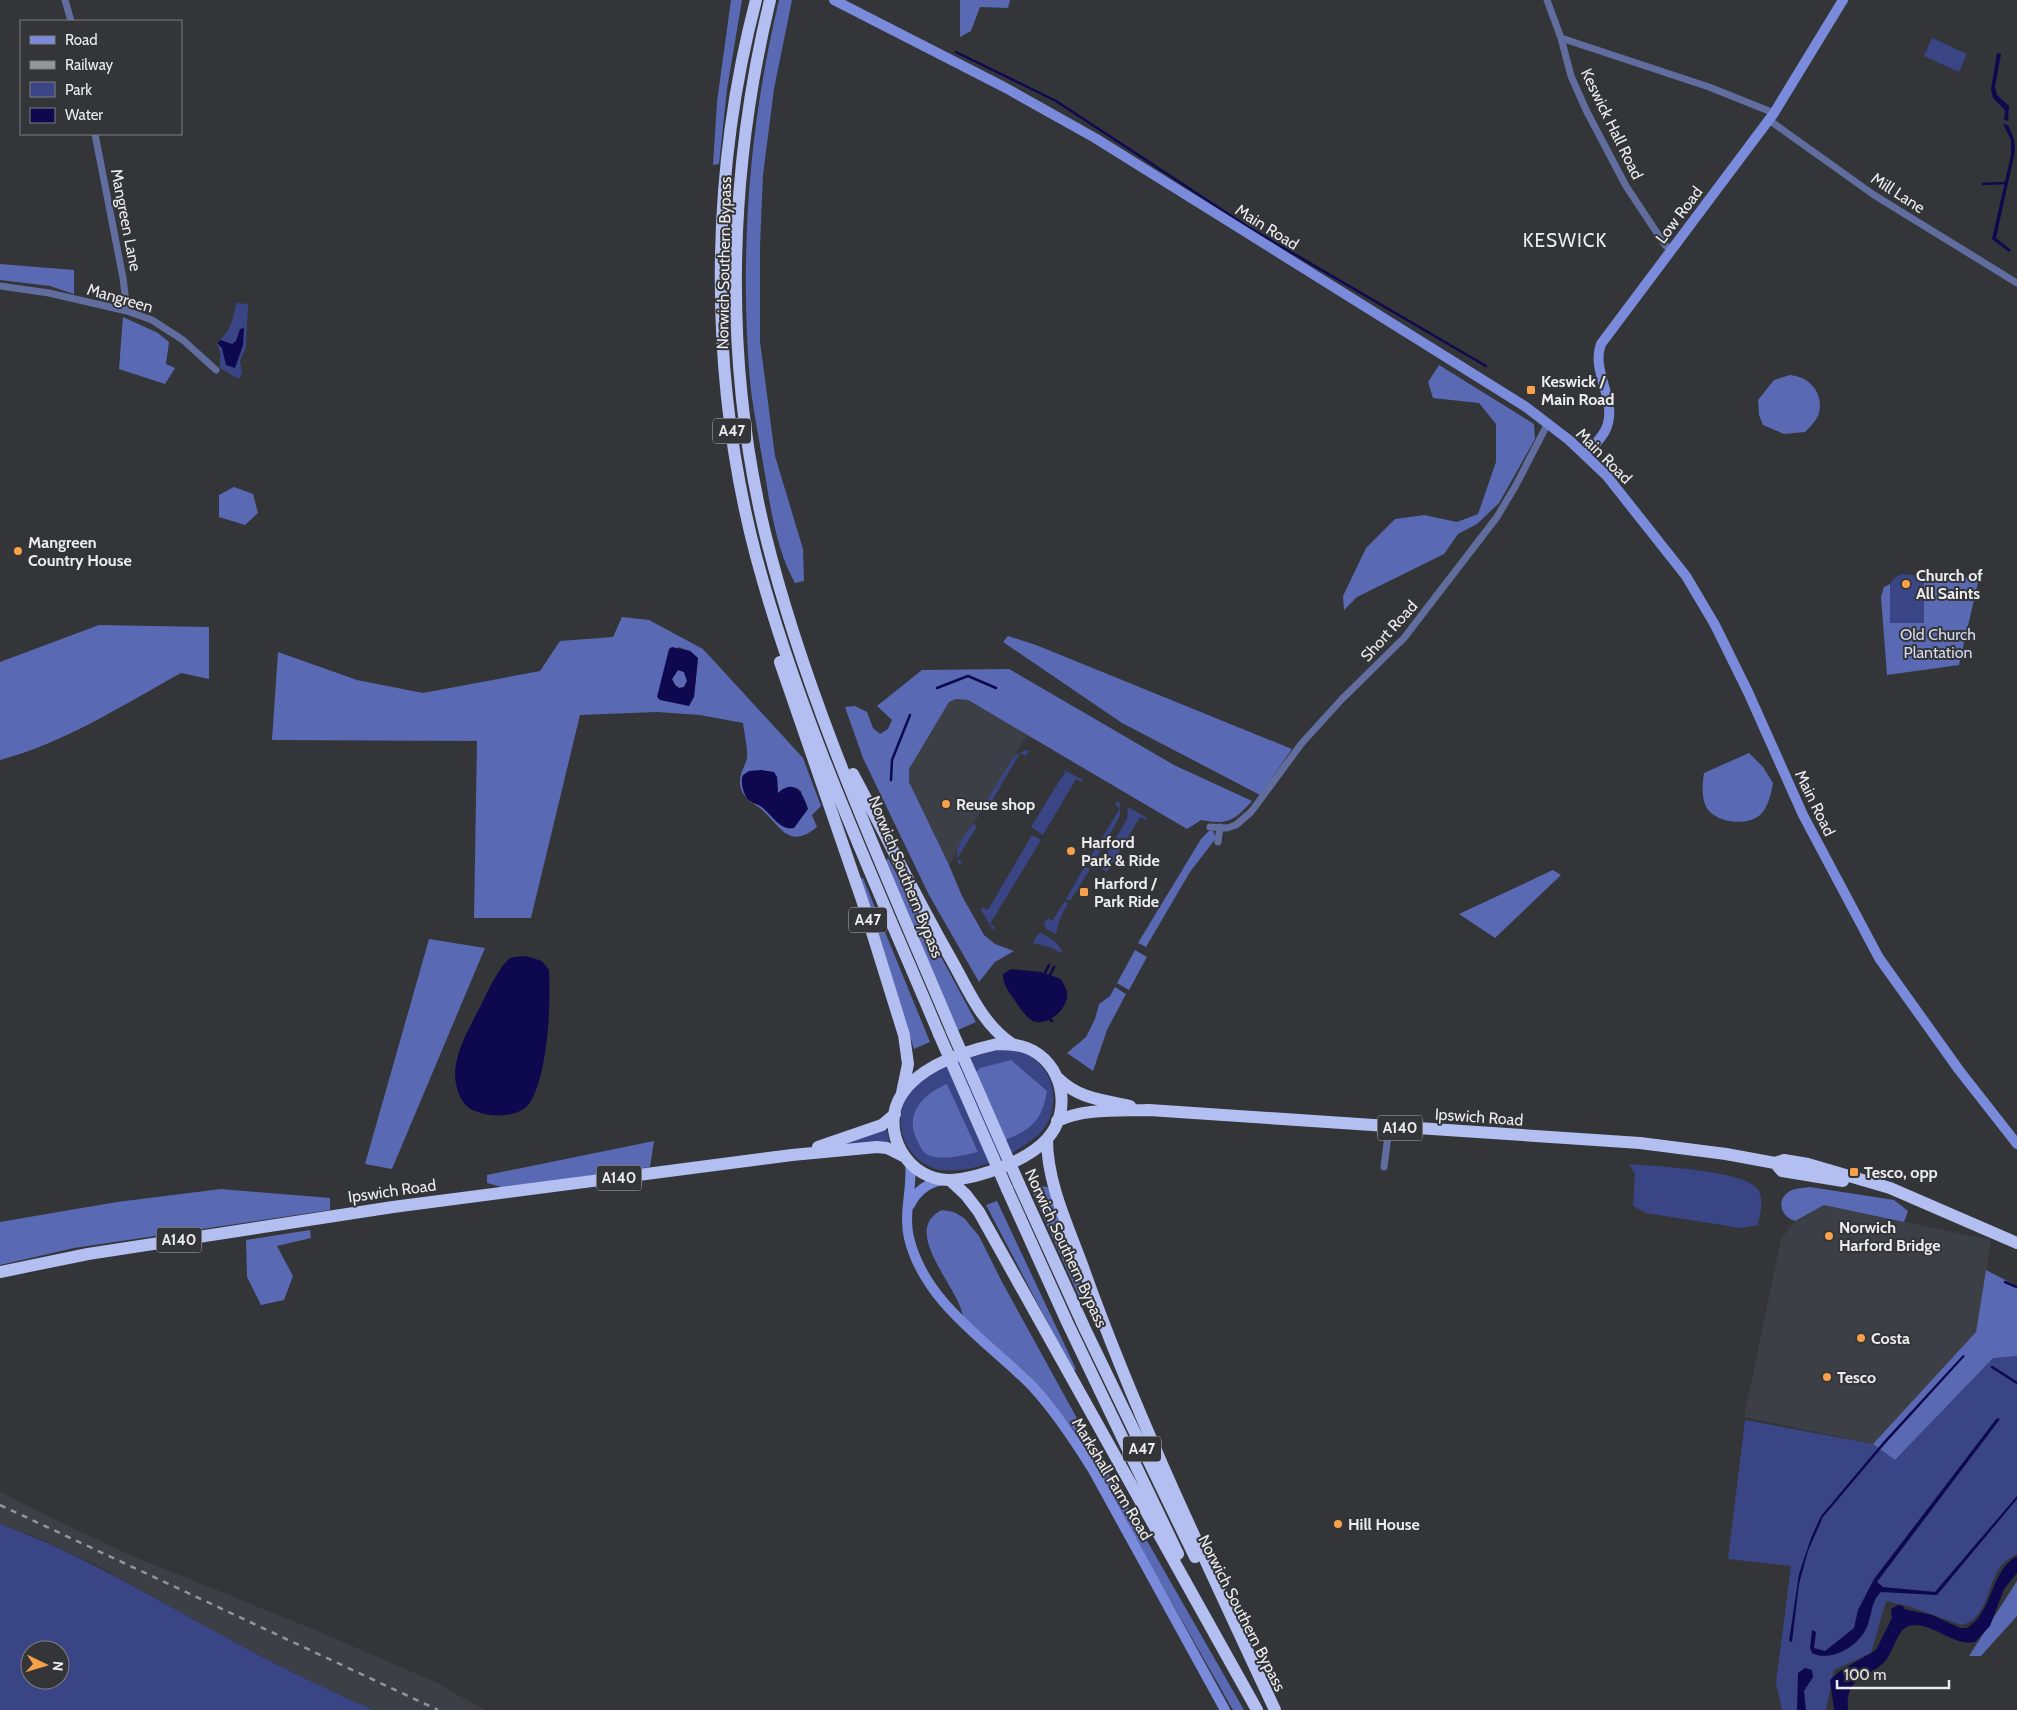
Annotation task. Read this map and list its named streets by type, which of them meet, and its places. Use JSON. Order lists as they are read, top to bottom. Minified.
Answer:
{"streets":{"highway":["Norwich Southern Bypass","A47","Ipswich Road","A140"],"main road":["Low Road","Main Road","Markshall Farm Road"],"street":["Keswick Hall Road","Mill Lane","Mangreen Lane","Mangreen","Short Road"]},"crossings":[["Keswick Hall Road","Mill Lane"],["Keswick Hall Road","Low Road"],["Mill Lane","Low Road"],["Low Road","Main Road"],["Mangreen Lane","Mangreen"],["Main Road","Short Road"],["Norwich Southern Bypass","A47"],["A47","Ipswich Road"],["A47","Markshall Farm Road"],["Ipswich Road","Markshall Farm Road"]],"districts":["KESWICK"],"parks":["Old Church Plantation"],"places":{"transit":["Keswick / Main Road","Harford / Park Ride","Tesco, opp"],"other":["Mangreen Country House","Church of All Saints","Reuse shop","Harford Park & Ride","Norwich Harford Bridge","Costa","Tesco","Hill House"]},"legend":["Road","Railway","Park","Water"],"scale_bar":"100 m","north":"right"}
